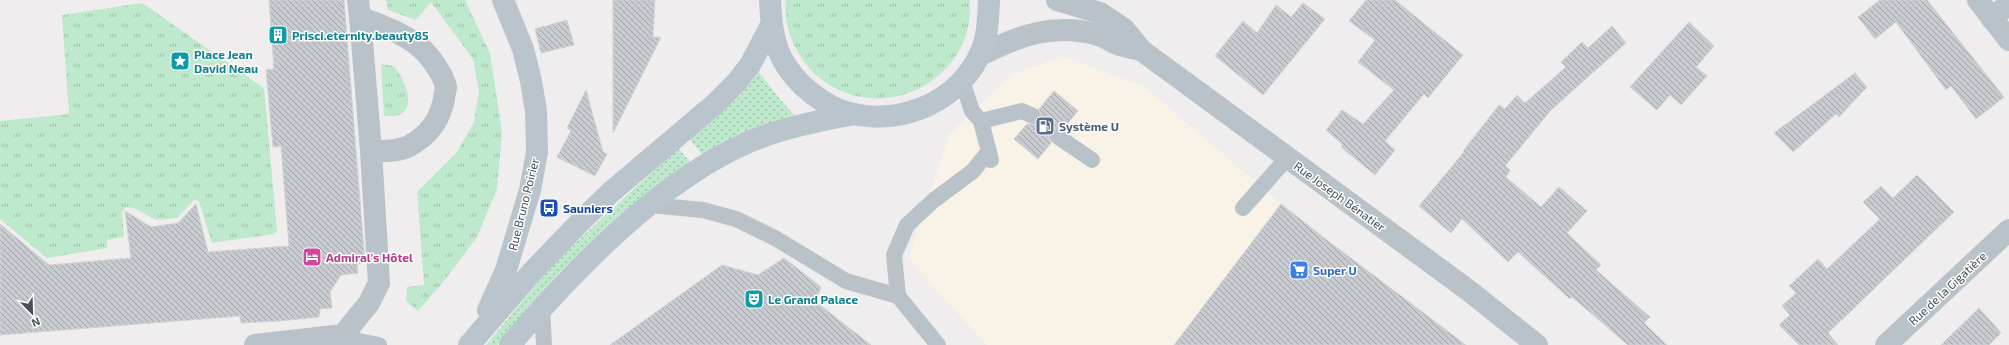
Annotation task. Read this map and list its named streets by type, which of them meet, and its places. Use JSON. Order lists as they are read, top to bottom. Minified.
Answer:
{"streets":{"main road":["Rue Bruno Poirier"],"street":["Rue Joseph Bénatier","Rue de la Gigatière"]},"places":{"building":["Prisci.eternity.beauty85"],"place":["Place Jean David Neau"],"fuel station":["Système U"],"bus stop":["Sauniers"],"hotel":["Admiral's Hôtel"],"supermarket":["Super U"],"theatre":["Le Grand Palace"]},"north":"bottom right"}
